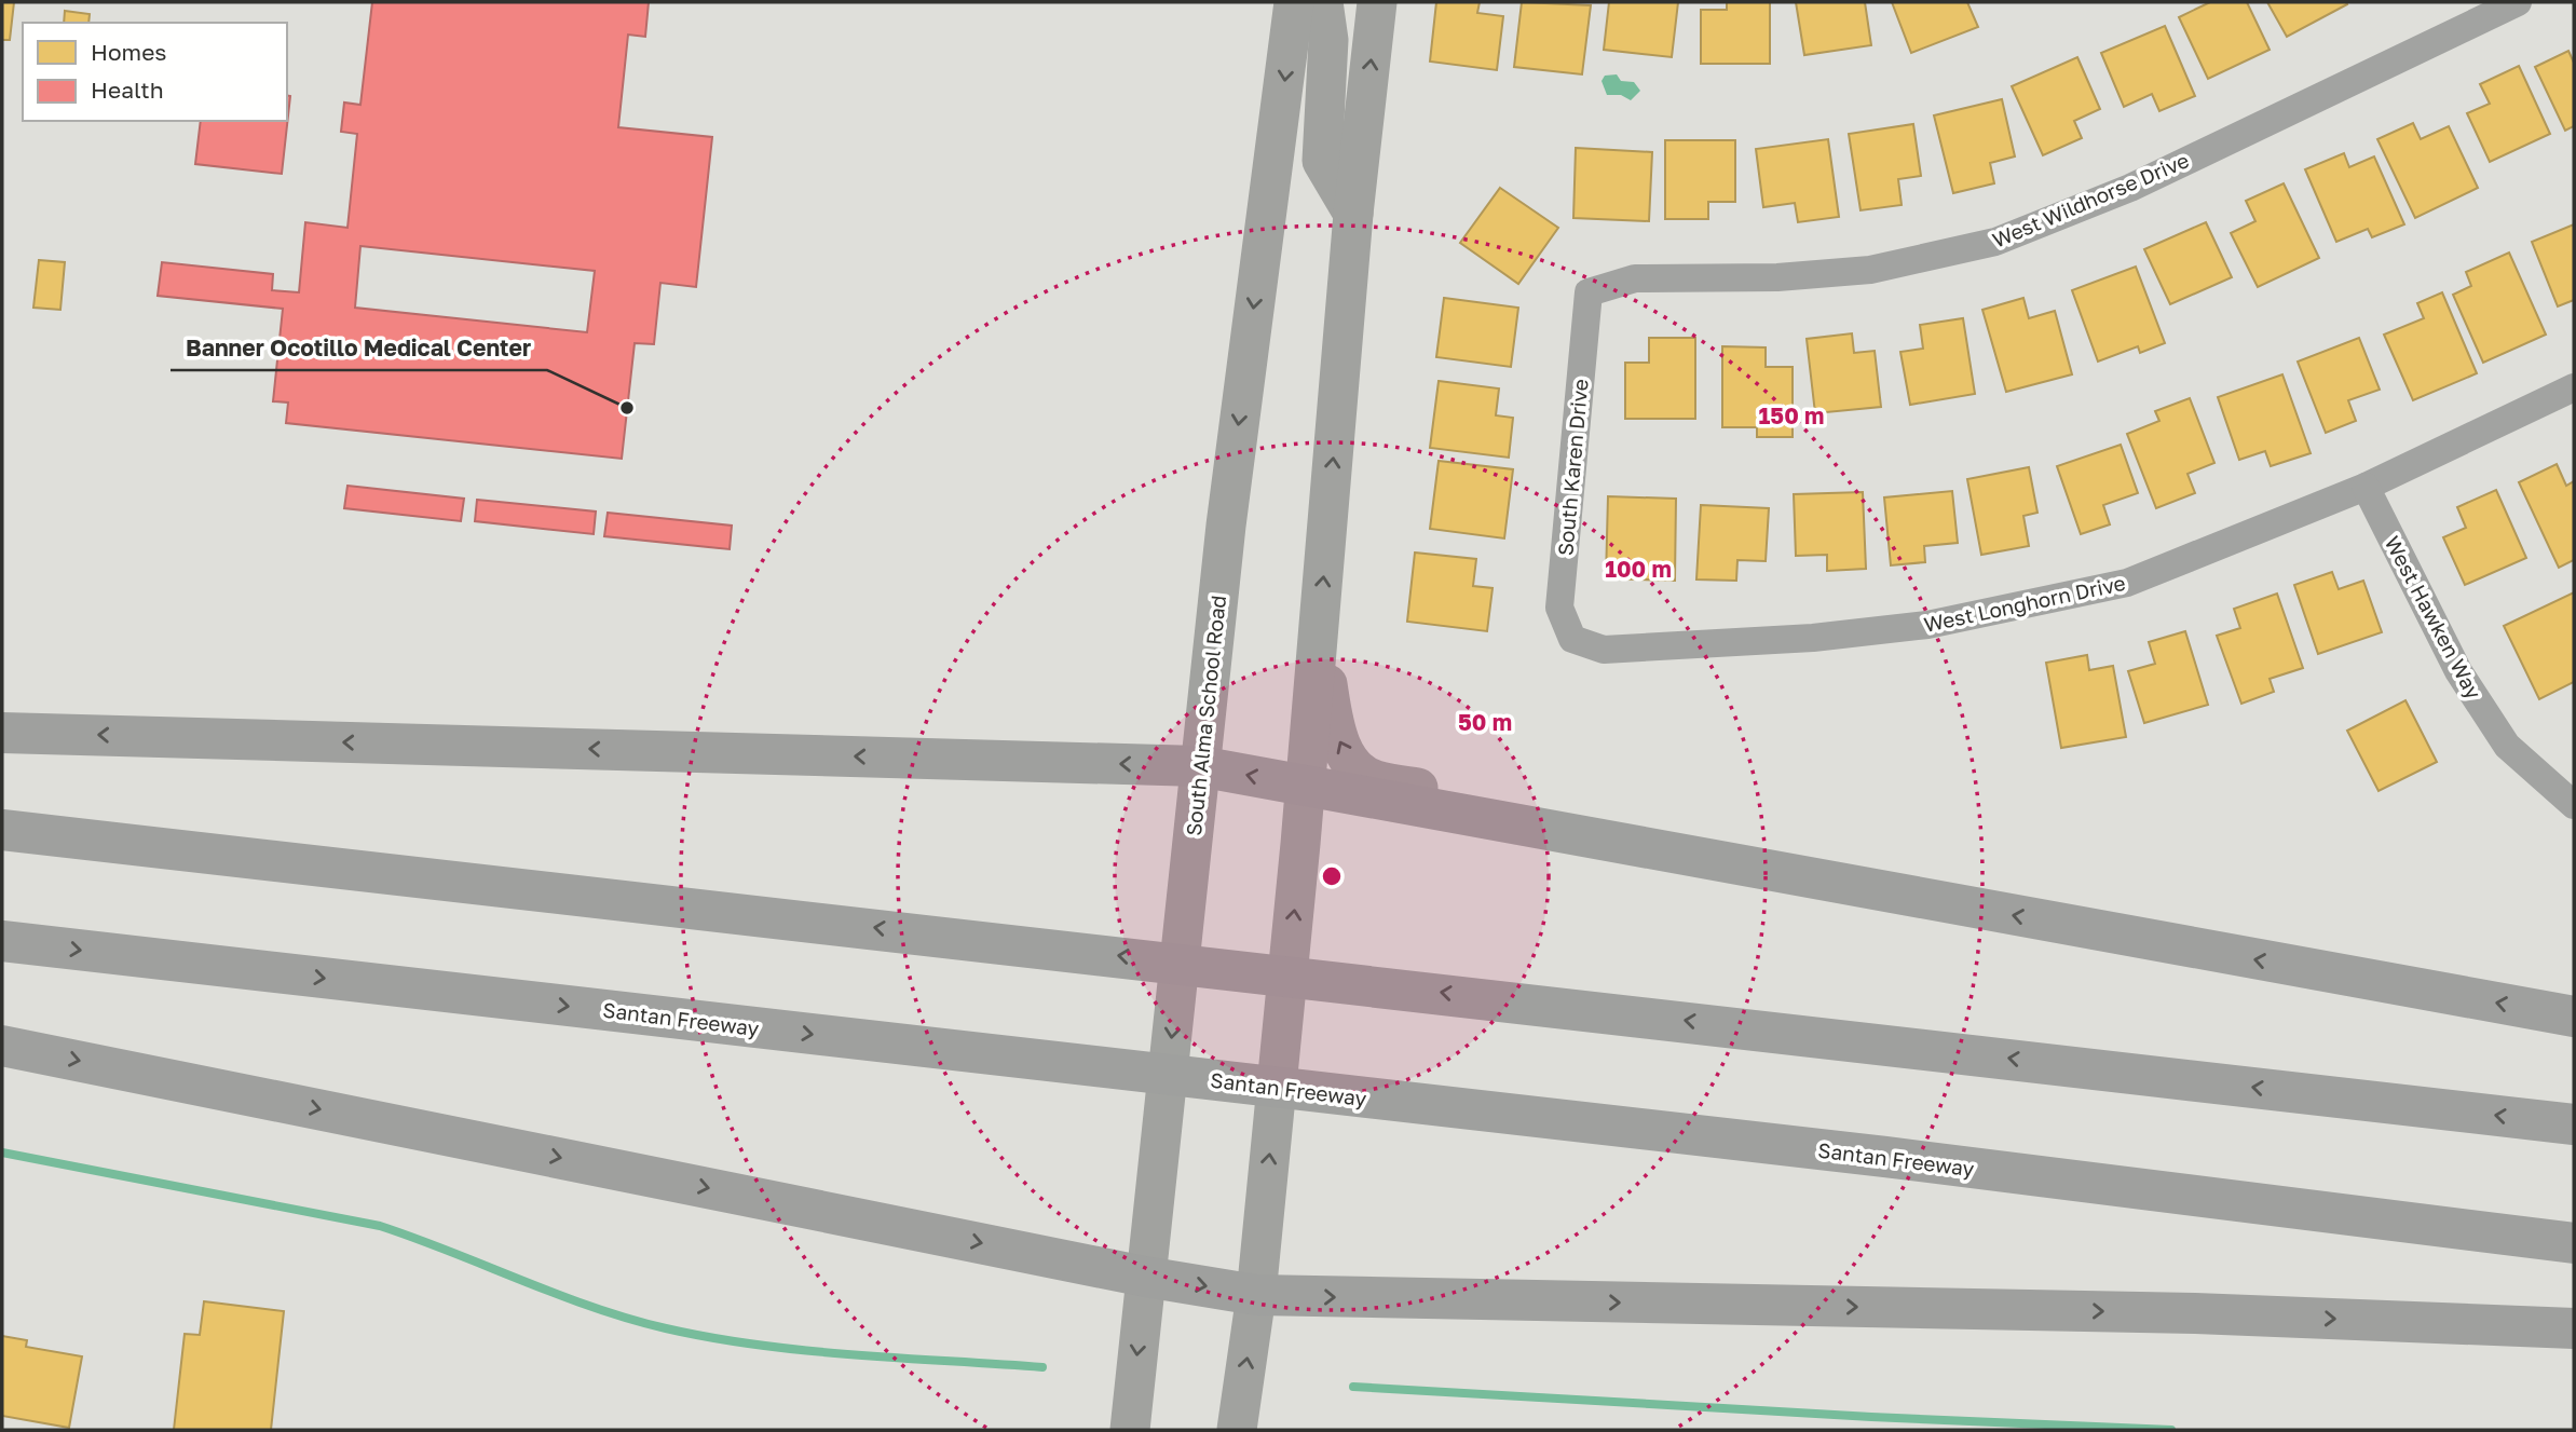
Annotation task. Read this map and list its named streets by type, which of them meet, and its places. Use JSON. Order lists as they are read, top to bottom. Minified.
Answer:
{"streets":{"highway":["Santan Freeway"],"main road":["South Alma School Road"],"street":["West Wildhorse Drive","South Karen Drive","West Longhorn Drive","West Hawken Way"]},"crossings":[["West Wildhorse Drive","South Karen Drive"],["South Karen Drive","West Longhorn Drive"],["West Longhorn Drive","West Hawken Way"]],"places":["Banner Ocotillo Medical Center"],"legend":["Homes","Health"],"rings":["150 m","100 m","50 m"]}
